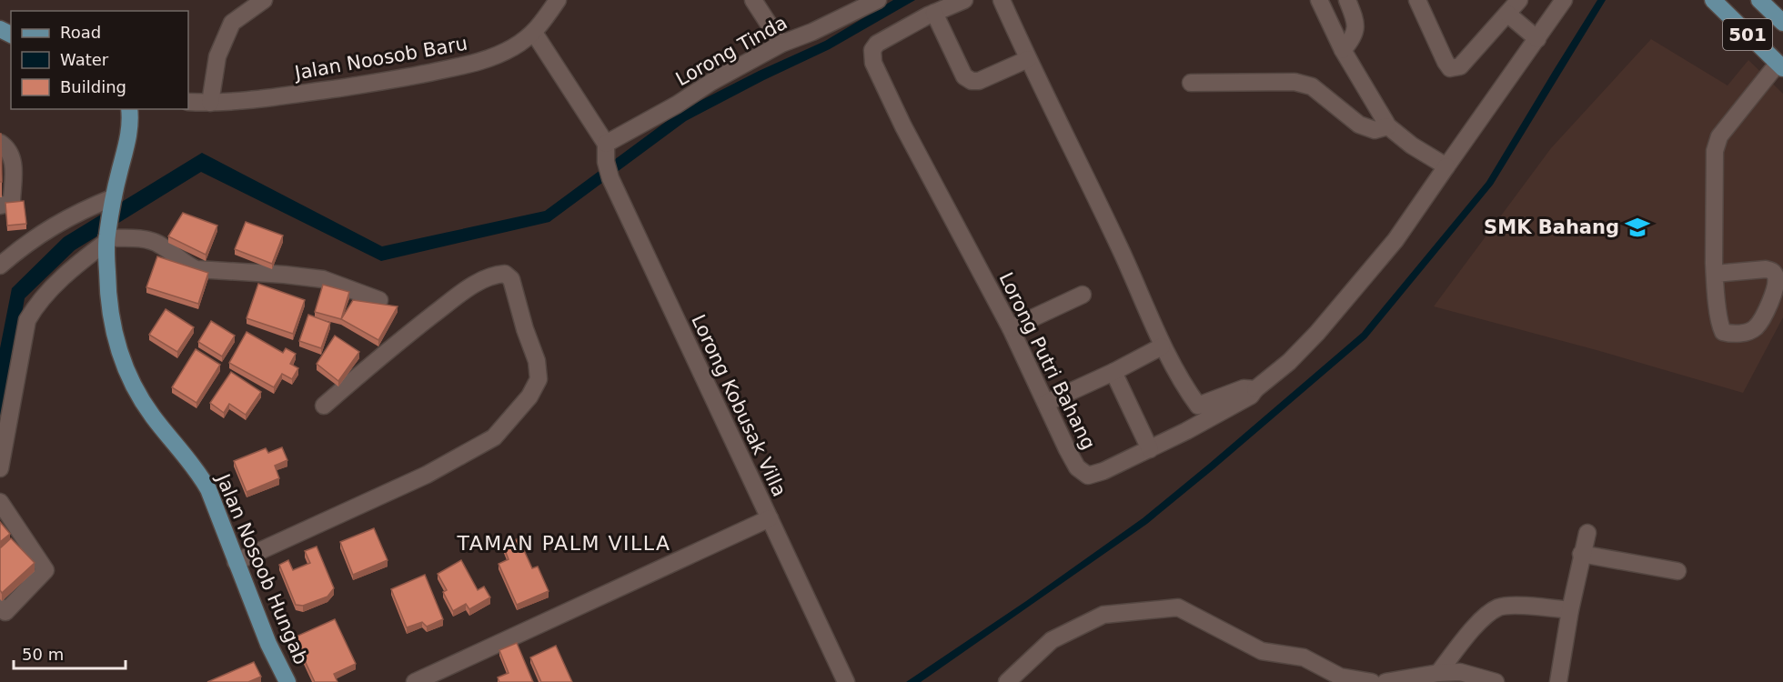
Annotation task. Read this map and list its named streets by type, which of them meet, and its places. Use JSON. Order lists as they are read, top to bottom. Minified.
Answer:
{"streets":{"main road":["501","Jalan Nosoob Hungab"],"street":["Lorong Tinda","Jalan Noosob Baru","Lorong Putri Bahang","Lorong Kobusak Villa"]},"crossings":[["Lorong Tinda","Lorong Kobusak Villa"]],"districts":["TAMAN PALM VILLA"],"places":{"school or university":["SMK Bahang"]},"legend":["Road","Water","Building"],"scale_bar":"50 m"}
